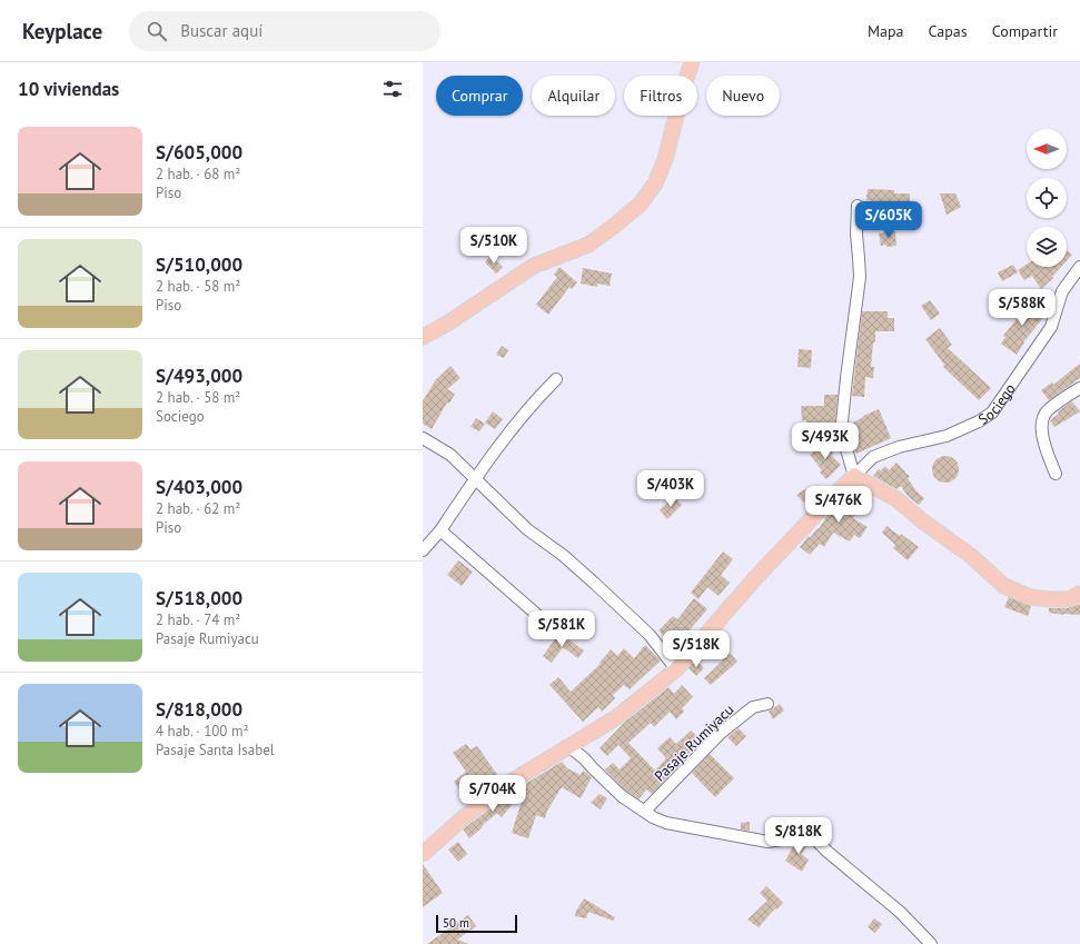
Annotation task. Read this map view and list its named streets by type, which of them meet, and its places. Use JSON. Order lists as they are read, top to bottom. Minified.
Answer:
{"streets":{"street":["Sociego","Pasaje Rumiyacu"]},"scale_bar":"50 m","north":"left","page":{"header":"Keyplace","search":"Buscar aquí","nav":["Mapa","Capas","Compartir"],"heading":"10 viviendas","chip":["Comprar","Alquilar","Filtros","Nuevo"],"list":[{"name":"S/605,000","note":"2 hab. · 68 m² · Piso"},{"name":"S/510,000","note":"2 hab. · 58 m² · Piso"},{"name":"S/493,000","note":"2 hab. · 58 m² · Sociego"},{"name":"S/403,000","note":"2 hab. · 62 m² · Piso"},{"name":"S/518,000","note":"2 hab. · 74 m² · Pasaje Rumiyacu"},{"name":"S/818,000","note":"4 hab. · 100 m² · Pasaje Santa Isabel"}],"price":["S/605K","S/510K","S/588K","S/493K","S/403K","S/476K","S/581K","S/518K","S/704K","S/818K"],"scale":"50 m"}}
